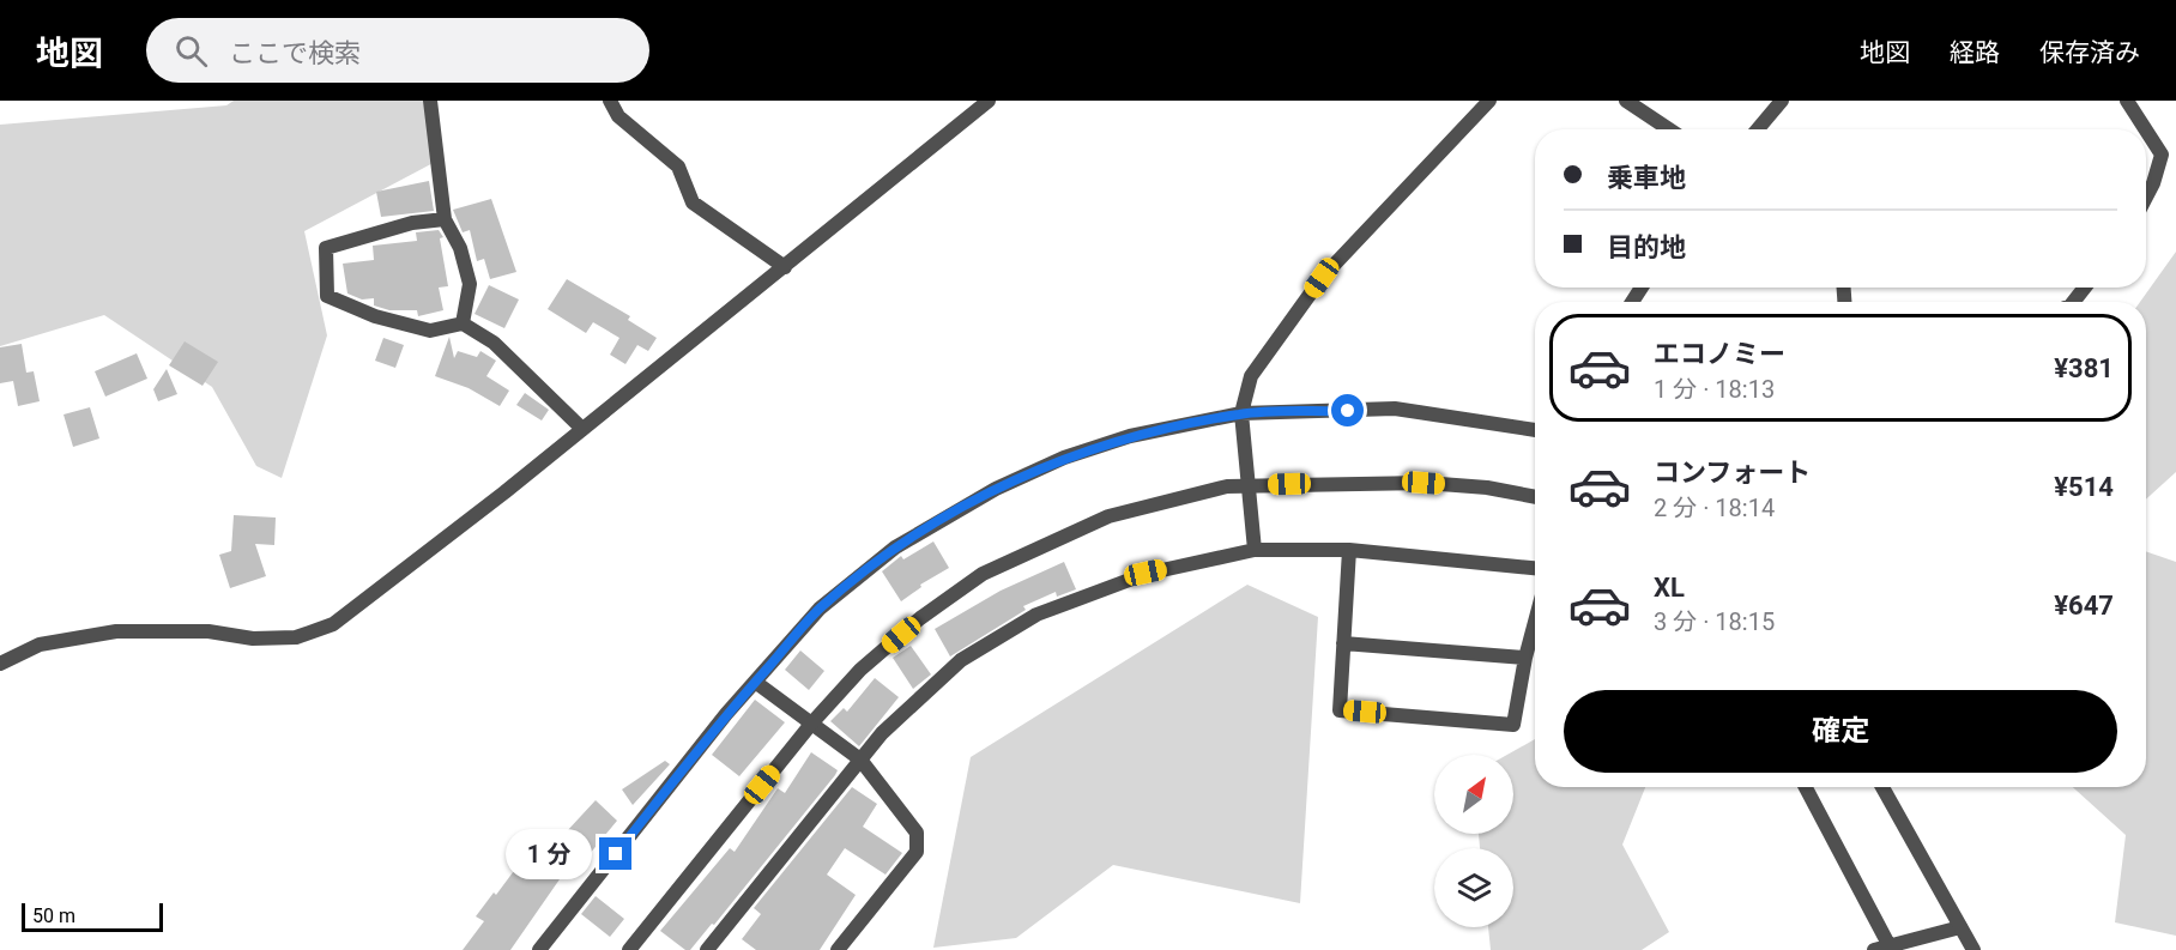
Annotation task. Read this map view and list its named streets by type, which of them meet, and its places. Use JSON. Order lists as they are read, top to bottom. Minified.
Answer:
{"scale_bar":"50 m","north":"top right","page":{"header":"地図","search":"ここで検索","nav":["地図","経路","保存済み"],"banner":["乗車地","目的地"],"list":[{"name":"エコノミー","note":"1 分 · 18:13","value":"¥381"},{"name":"コンフォート","note":"2 分 · 18:14","value":"¥514"},{"name":"XL","note":"3 分 · 18:15","value":"¥647"}],"buttons":"確定","bubble":"1 分","scale":"50 m"}}
